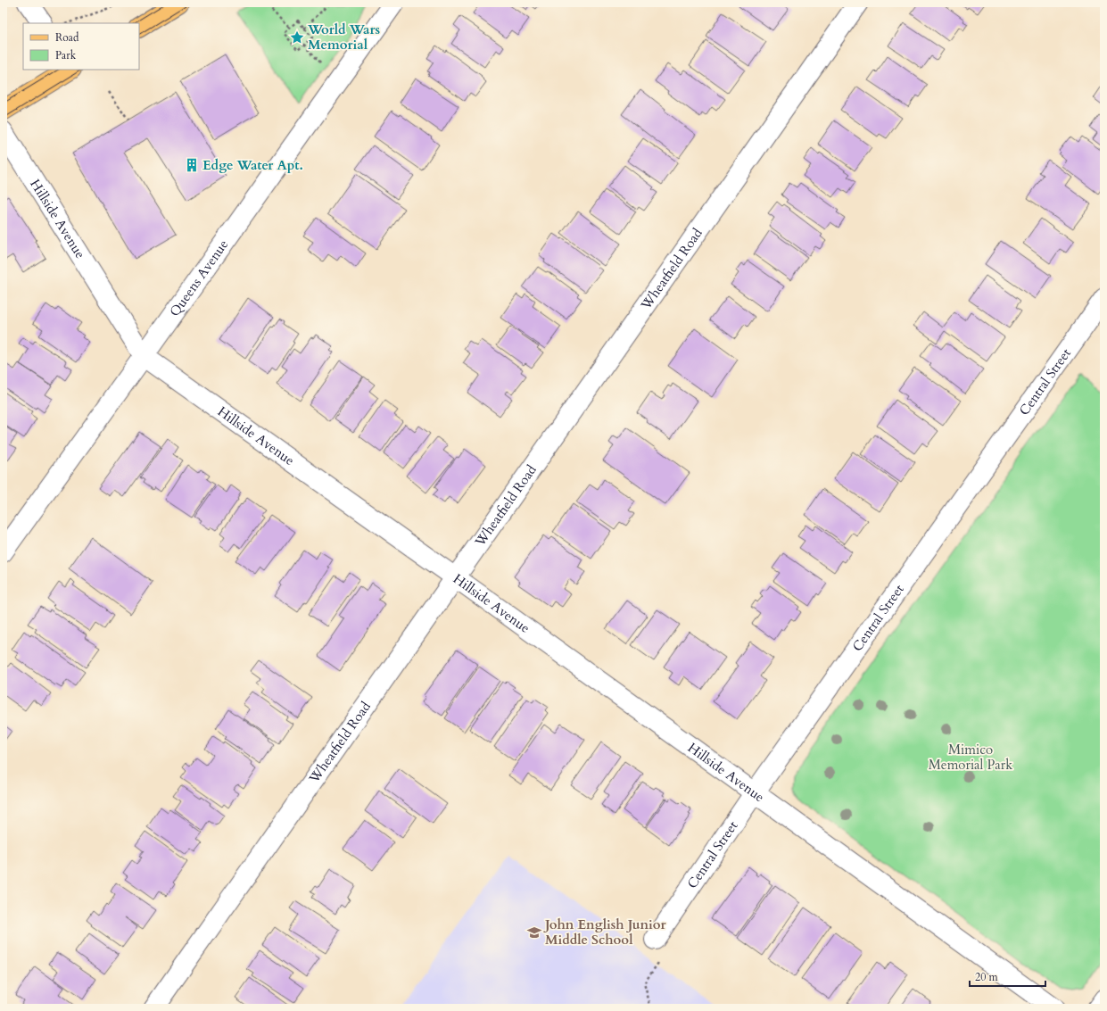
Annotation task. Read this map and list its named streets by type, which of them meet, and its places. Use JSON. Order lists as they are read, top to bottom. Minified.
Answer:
{"streets":{"street":["Hillside Avenue","Wheatfield Road","Queens Avenue","Central Street"]},"crossings":[["Hillside Avenue","Wheatfield Road"],["Hillside Avenue","Queens Avenue"],["Hillside Avenue","Central Street"]],"parks":["Mimico Memorial Park"],"places":{"place":["World Wars Memorial"],"building":["Edge Water Apt."],"school or university":["John English Junior Middle School"]},"legend":["Road","Park"],"scale_bar":"20 m"}
